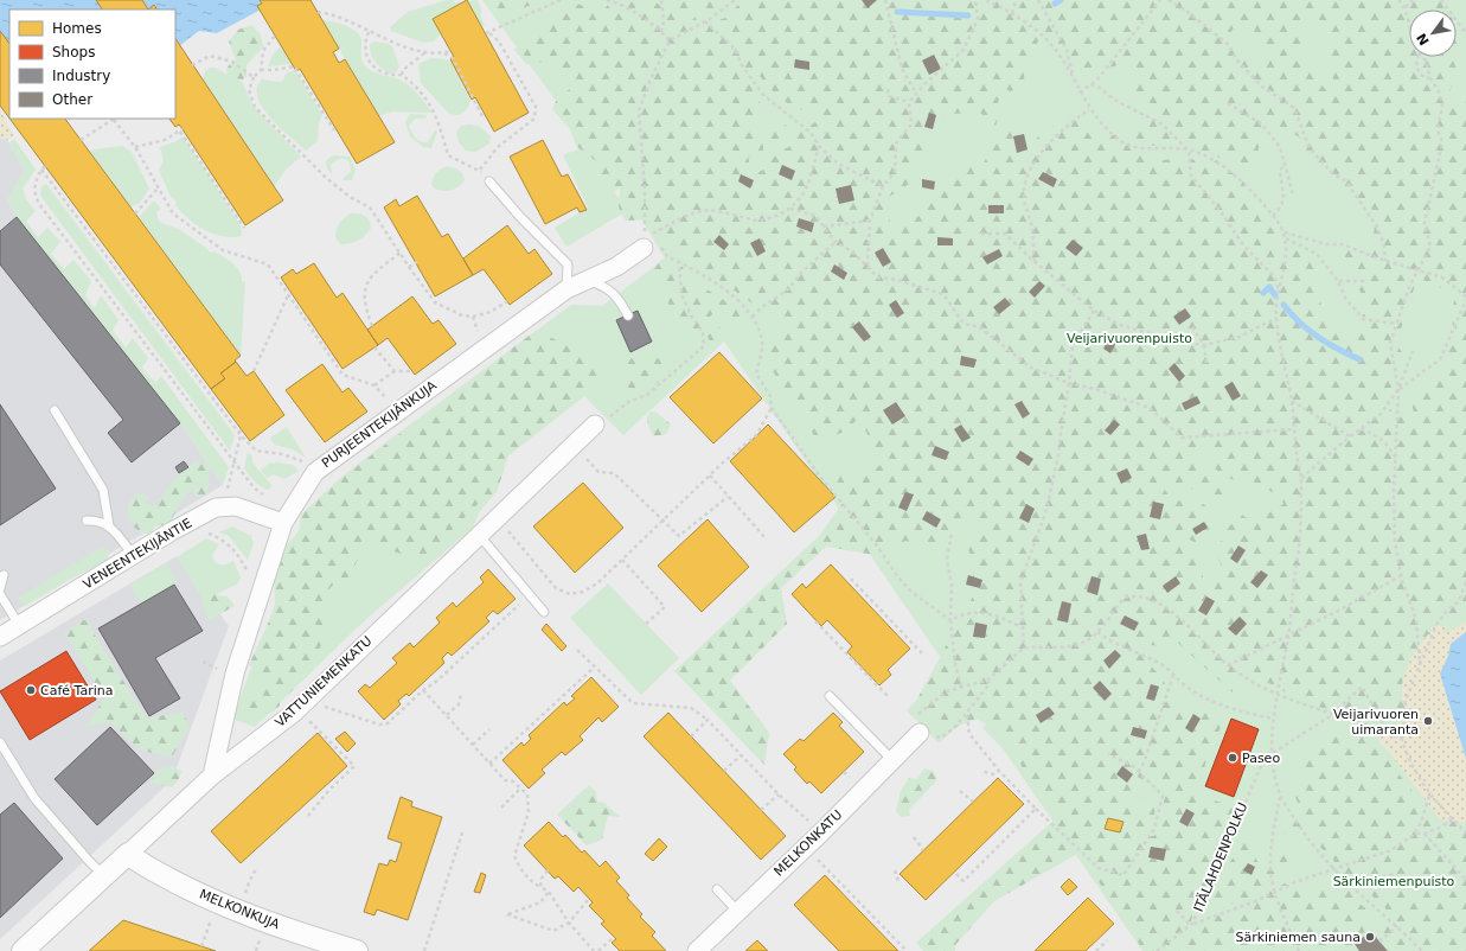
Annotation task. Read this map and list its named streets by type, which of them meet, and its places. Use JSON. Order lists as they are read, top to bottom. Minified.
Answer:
{"streets":{"street":["PURJEENTEKIJÄNKUJA","VENEENTEKIJÄNTIE","VATTUNIEMENKATU","MELKONKATU","MELKONKUJA"],"path":["ITÄLAHDENPOLKU"]},"crossings":[["PURJEENTEKIJÄNKUJA","VATTUNIEMENKATU"],["VATTUNIEMENKATU","MELKONKUJA"]],"parks":["Veijarivuorenpuisto","Särkiniemenpuisto"],"places":["Café Tarina","Veijarivuoren uimaranta","Paseo","Särkiniemen sauna"],"legend":["Homes","Shops","Industry","Other"],"north":"bottom left"}
